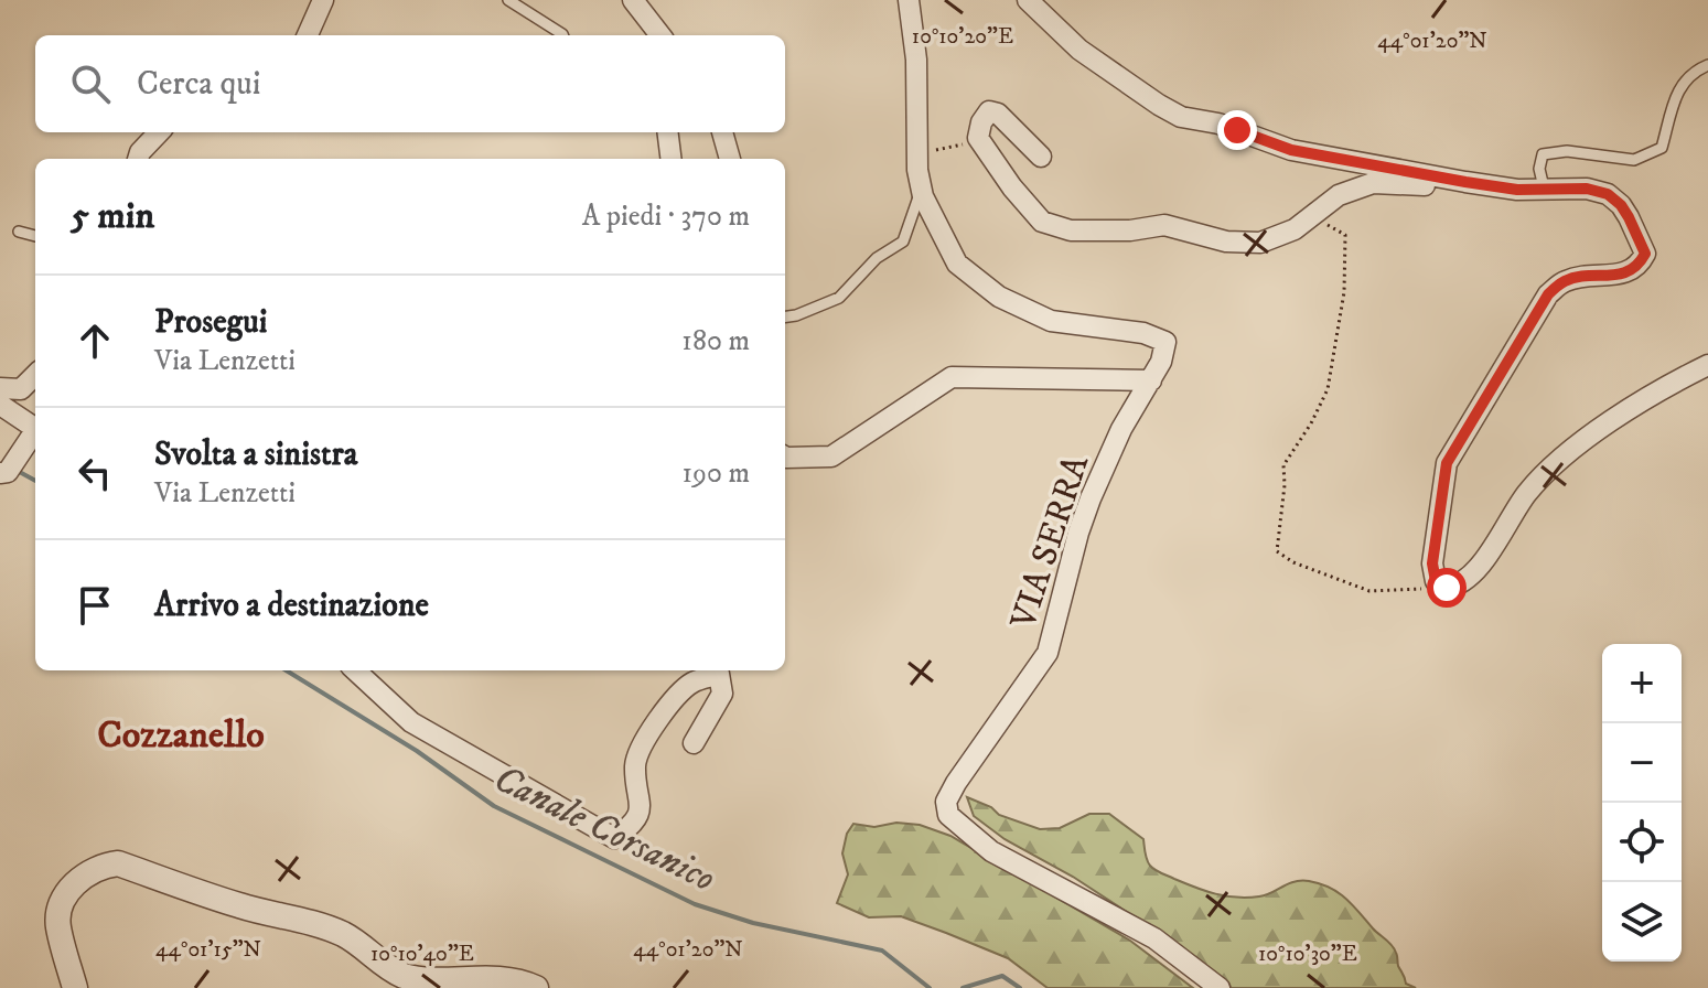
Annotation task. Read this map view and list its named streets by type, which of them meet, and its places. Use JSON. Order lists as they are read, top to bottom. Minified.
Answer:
{"streets":{"street":["VIA SERRA"]},"districts":["Cozzanello"],"water":["Canale Corsanico"],"page":{"search":"Cerca qui","heading":["5 min","A piedi · 370 m"],"list":[["Prosegui","Via Lenzetti","180 m"],["Svolta a sinistra","Via Lenzetti","190 m"],"Arrivo a destinazione"],"map_buttons":["+","−"]},"coordinates":["10°10'20\"E","44°01'20\"N","44°01'15\"N","10°10'40\"E","10°10'30\"E"]}
